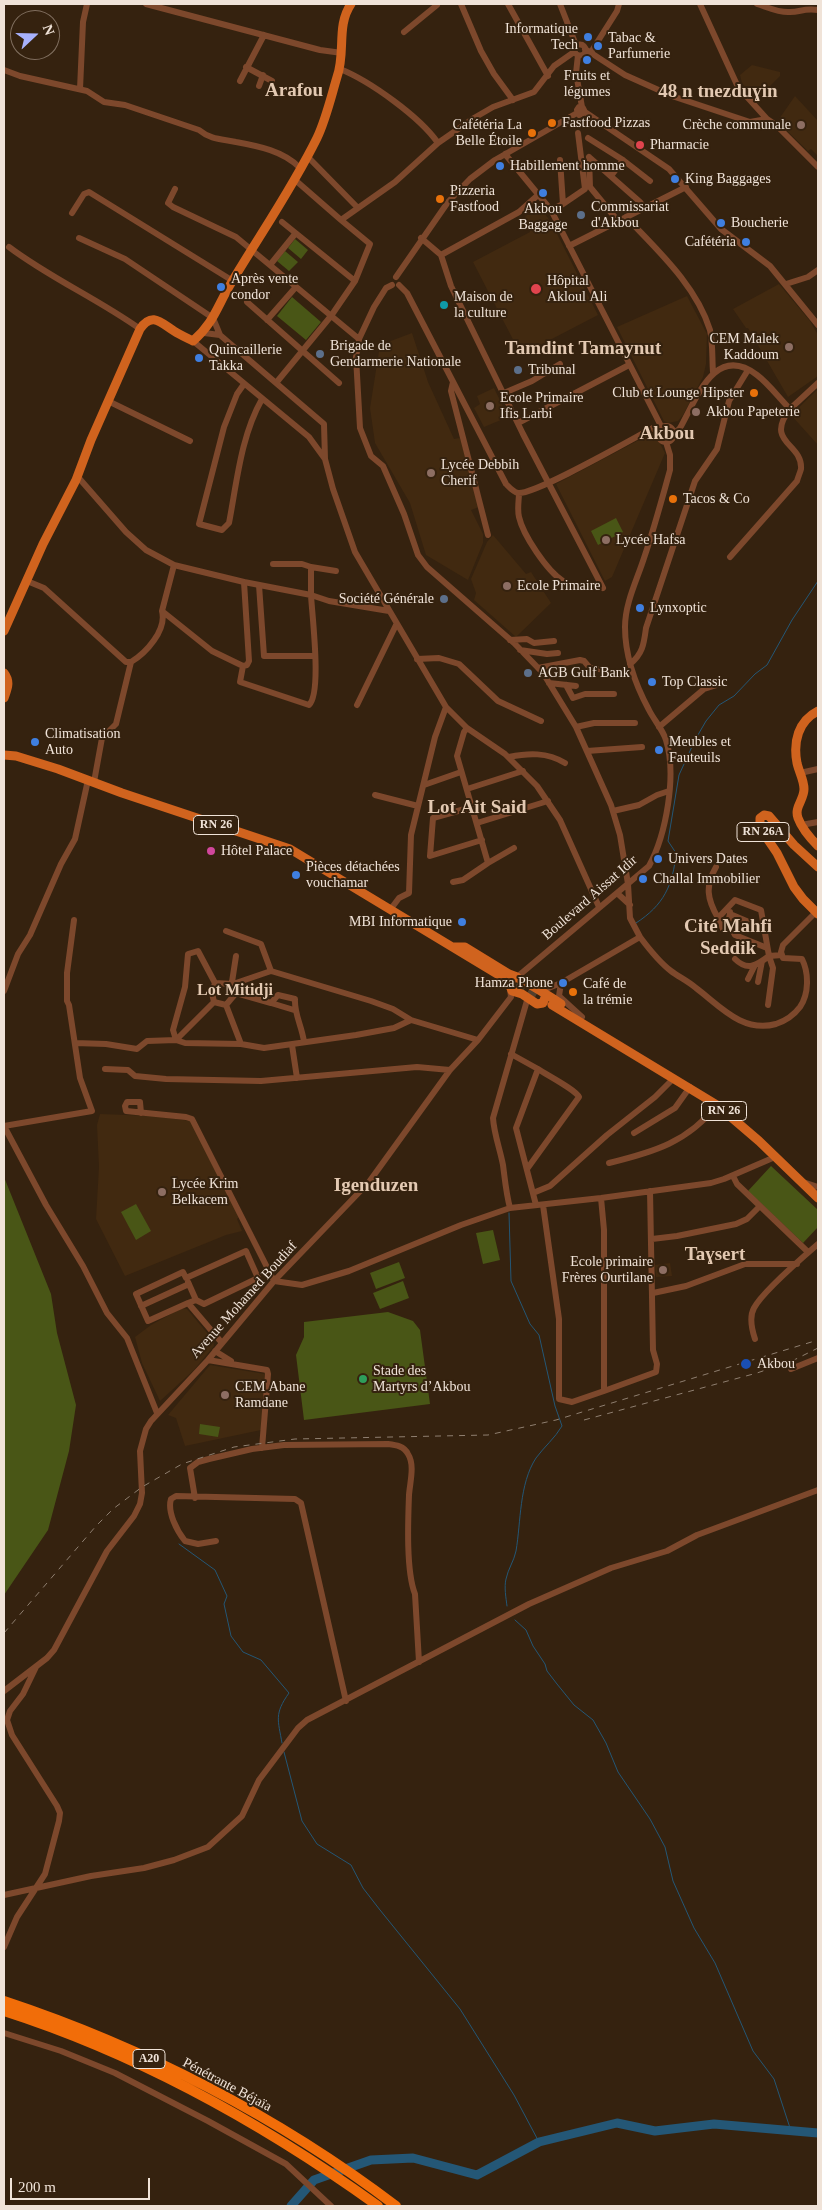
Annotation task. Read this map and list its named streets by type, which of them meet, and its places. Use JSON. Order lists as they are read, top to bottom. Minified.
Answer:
{"streets":{"highway":["A20","Pénétrante Béjaïa"],"main road":["RN 26","RN 26A"],"street":["Boulevard Aissat Idir","Avenue Mohamed Boudiaf"]},"crossings":[["RN 26","Boulevard Aissat Idir"],["RN 26","Avenue Mohamed Boudiaf"]],"districts":["Arafou","48 n tnezduɣin","Tamdint Tamaynut","Akbou","Lot Ait Said","Cité Mahfi Seddik","Lot Mitidji","Igenduzen","Taɣsert"],"places":["Informatique Tech","Tabac & Parfumerie","Fruits et légumes","Fastfood Pizzas","Crèche communale","Cafétéria La Belle Étoile","Pharmacie","Habillement homme","King Baggages","Akbou Baggage","Pizzeria Fastfood","Commissariat d'Akbou","Boucherie","Cafétéria","Après vente condor","Hôpital Akloul Ali","Maison de la culture","CEM Malek Kaddoum","Brigade de Gendarmerie Nationale","Quincaillerie Takka","Tribunal","Club et Lounge Hipster","Ecole Primaire Ifis Larbi","Akbou Papeterie","Lycée Debbih Cherif","Tacos & Co","Lycée Hafsa","Ecole Primaire","Société Générale","Lynxoptic","AGB Gulf Bank","Top Classic","Climatisation Auto","Meubles et Fauteuils","Hôtel Palace","Univers Dates","Pièces détachées vouchamar","Challal Immobilier","MBI Informatique","Hamza Phone","Café de la trémie","Lycée Krim Belkacem","Ecole primaire Frères Ourtilane","Akbou","Stade des Martyrs d’Akbou","CEM Abane Ramdane"],"scale_bar":"200 m","north":"right"}
